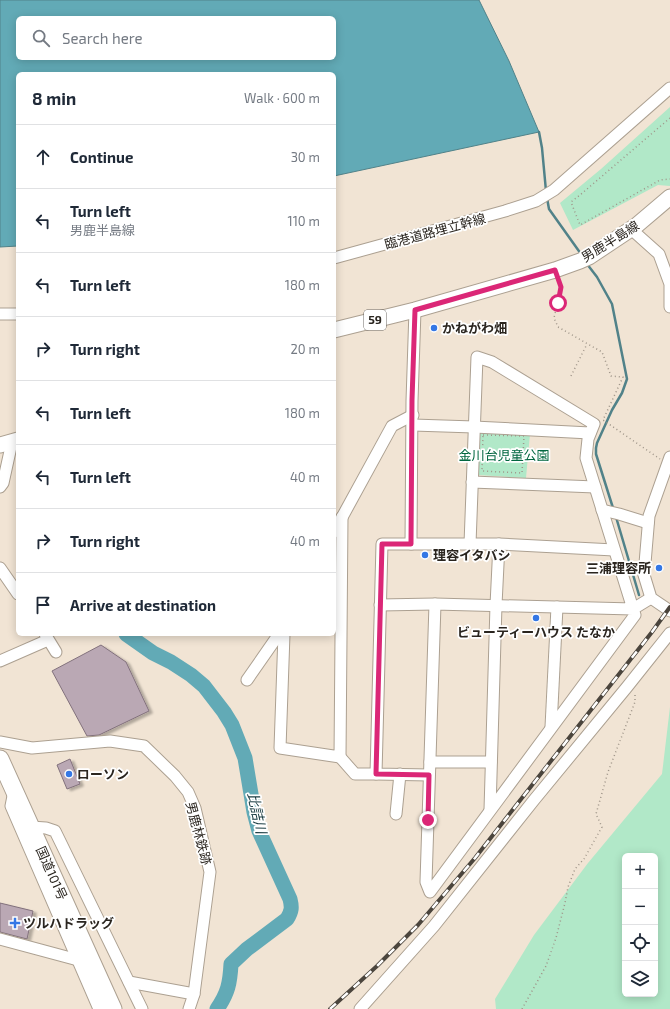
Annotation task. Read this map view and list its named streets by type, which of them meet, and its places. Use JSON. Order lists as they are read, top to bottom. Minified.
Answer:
{"streets":{"highway":["国道101号"],"main road":["男鹿半島線","59"],"street":["臨港道路埋立幹線","男鹿林鉄跡"]},"water":["比詰川"],"parks":["金川台児童公園"],"places":{"other":["かねがわ畑","理容イタバシ","三浦理容所","ビューティーハウス たなか","ローソン"],"health":["ツルハドラッグ"]},"page":{"search":"Search here","heading":["8 min","Walk · 600 m"],"list":[["Continue","30 m"],["Turn left","男鹿半島線","110 m"],["Turn left","180 m"],["Turn right","20 m"],["Turn left","180 m"],["Turn left","40 m"],["Turn right","40 m"],"Arrive at destination"],"map_buttons":["+","−"]}}
